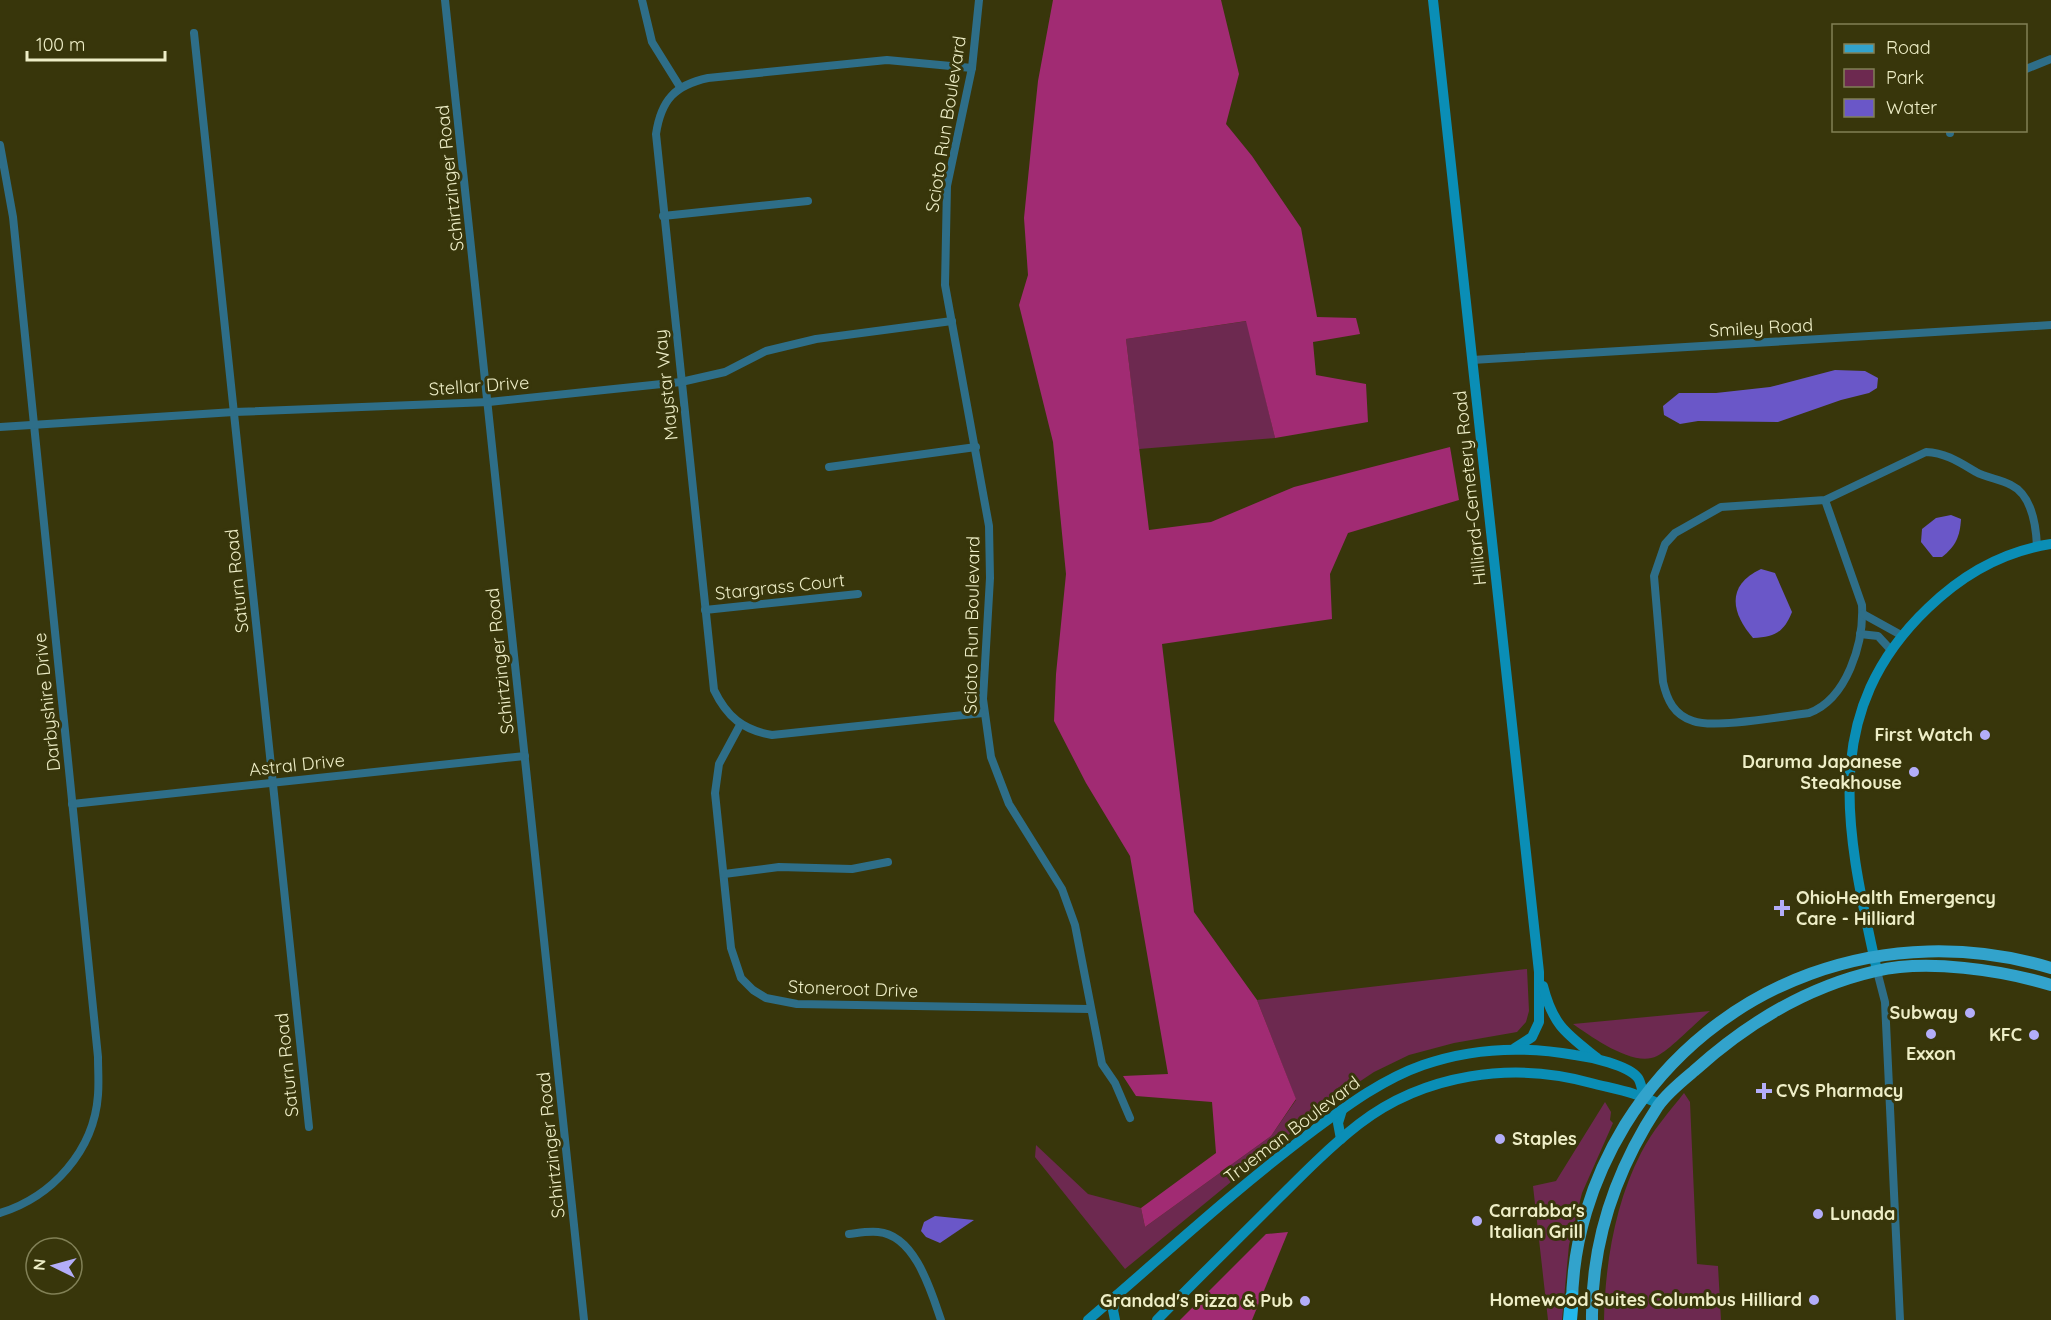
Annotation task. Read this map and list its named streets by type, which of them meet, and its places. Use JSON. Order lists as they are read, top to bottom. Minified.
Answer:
{"streets":{"main road":["Hilliard-Cemetery Road","Trueman Boulevard"],"street":["Scioto Run Boulevard","Schirtzinger Road","Smiley Road","Maystar Way","Stellar Drive","Saturn Road","Stargrass Court","Darbyshire Drive","Astral Drive","Stoneroot Drive"]},"crossings":[["Scioto Run Boulevard","Stellar Drive"],["Scioto Run Boulevard","Stoneroot Drive"],["Schirtzinger Road","Stellar Drive"],["Schirtzinger Road","Astral Drive"],["Smiley Road","Hilliard-Cemetery Road"],["Maystar Way","Stellar Drive"],["Maystar Way","Stargrass Court"],["Maystar Way","Stoneroot Drive"],["Stellar Drive","Saturn Road"],["Stellar Drive","Darbyshire Drive"],["Hilliard-Cemetery Road","Trueman Boulevard"],["Saturn Road","Astral Drive"],["Darbyshire Drive","Astral Drive"]],"places":{"other":["First Watch","Daruma Japanese Steakhouse","Subway","Exxon","KFC","Staples","Lunada","Carrabba's Italian Grill","Homewood Suites Columbus Hilliard","Grandad's Pizza & Pub"],"health":["OhioHealth Emergency Care - Hilliard","CVS Pharmacy"]},"legend":["Road","Park","Water"],"scale_bar":"100 m","north":"left"}
